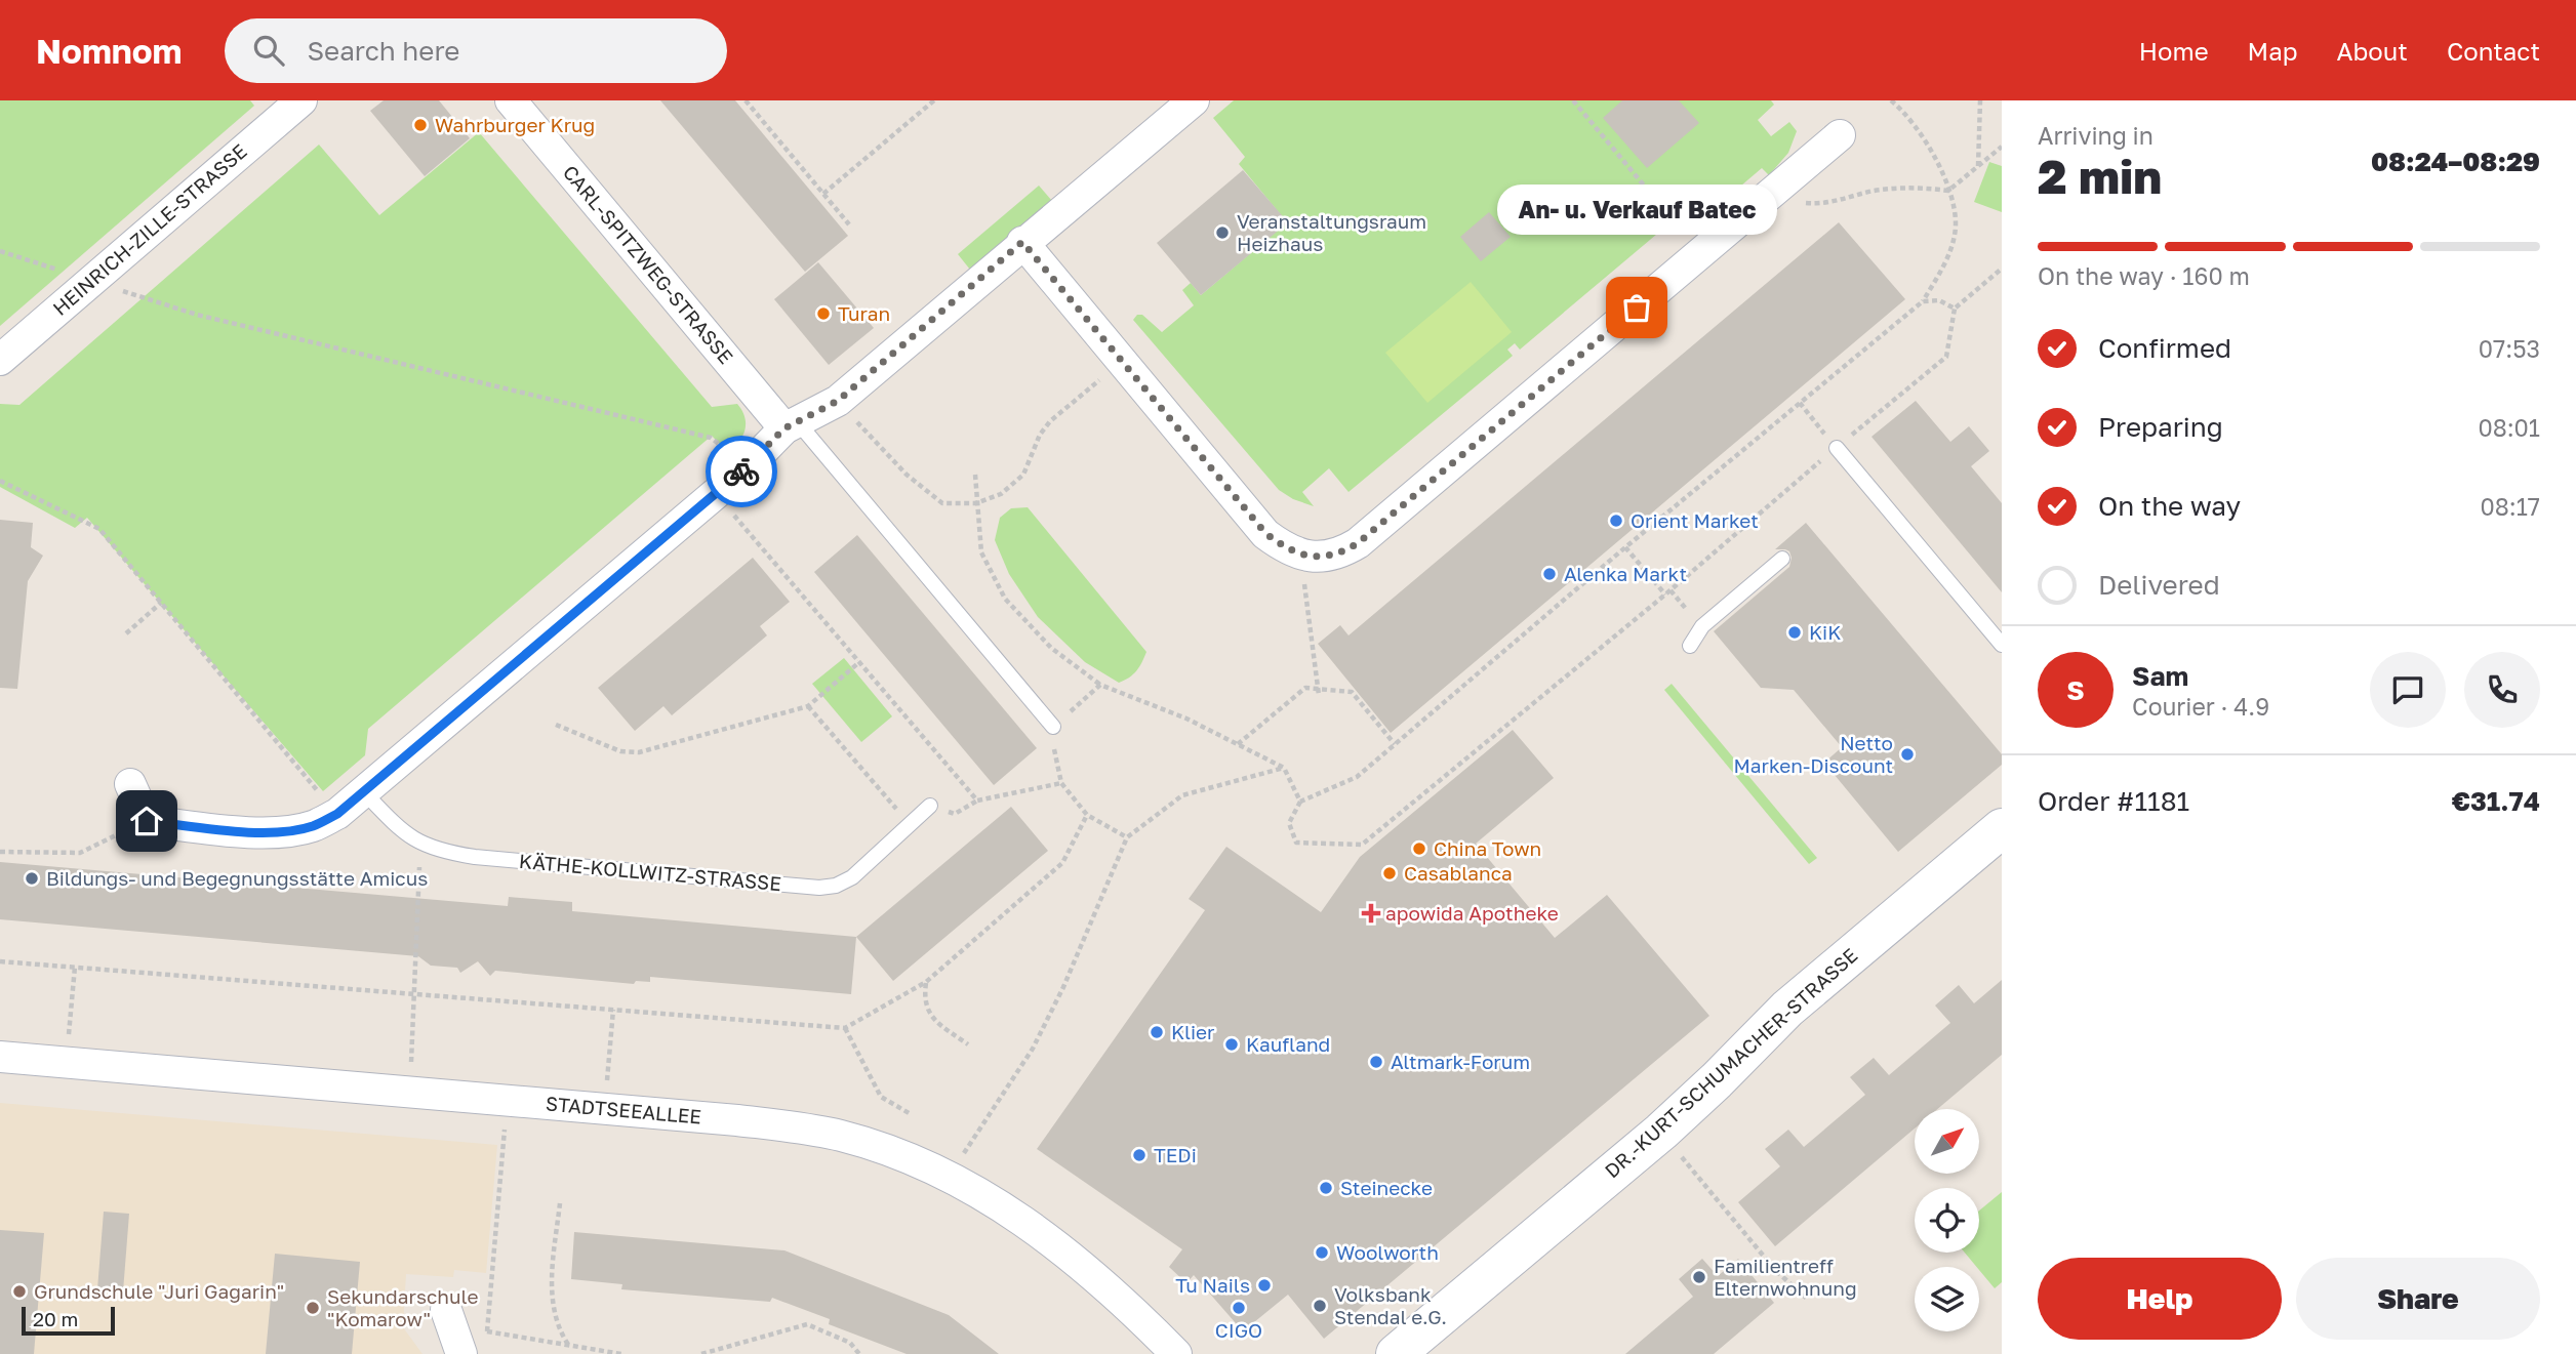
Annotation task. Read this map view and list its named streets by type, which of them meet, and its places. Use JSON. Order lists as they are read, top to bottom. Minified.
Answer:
{"streets":{"street":["HEINRICH-ZILLE-STRASSE","CARL-SPITZWEG-STRASSE","DR.-KURT-SCHUMACHER-STRASSE","STADTSEEALLEE"],"lane":["KÄTHE-KOLLWITZ-STRASSE"]},"places":{"other":["Wahrburger Krug","Veranstaltungsraum Heizhaus","An- u. Verkauf Batec","Turan","Orient Market","Alenka Markt","KiK","Netto Marken-Discount","China Town","Casablanca","Bildungs- und Begegnungsstätte Amicus","Klier","Kaufland","Altmark-Forum","TEDi","Steinecke","Woolworth","Familientreff Elternwohnung","Tu Nails","Grundschule \"Juri Gagarin\"","Volksbank Stendal e.G.","Sekundarschule \"Komarow\"","CIGO"],"health":["apowida Apotheke"]},"scale_bar":"20 m","north":"top right","page":{"header":"Nomnom","search":"Search here","nav":["Home","Map","About","Contact"],"heading":["2 min","Arriving in","08:24–08:29"],"panel":["Sam","Courier · 4.9","Order #1181","€31.74"],"bubble":"An- u. Verkauf Batec","bar":"On the way · 160 m","list":[["Confirmed","07:53"],["Preparing","08:01"],["On the way","08:17"],"Delivered"],"round":"S","buttons":["Help","Share"],"scale":"20 m"}}
